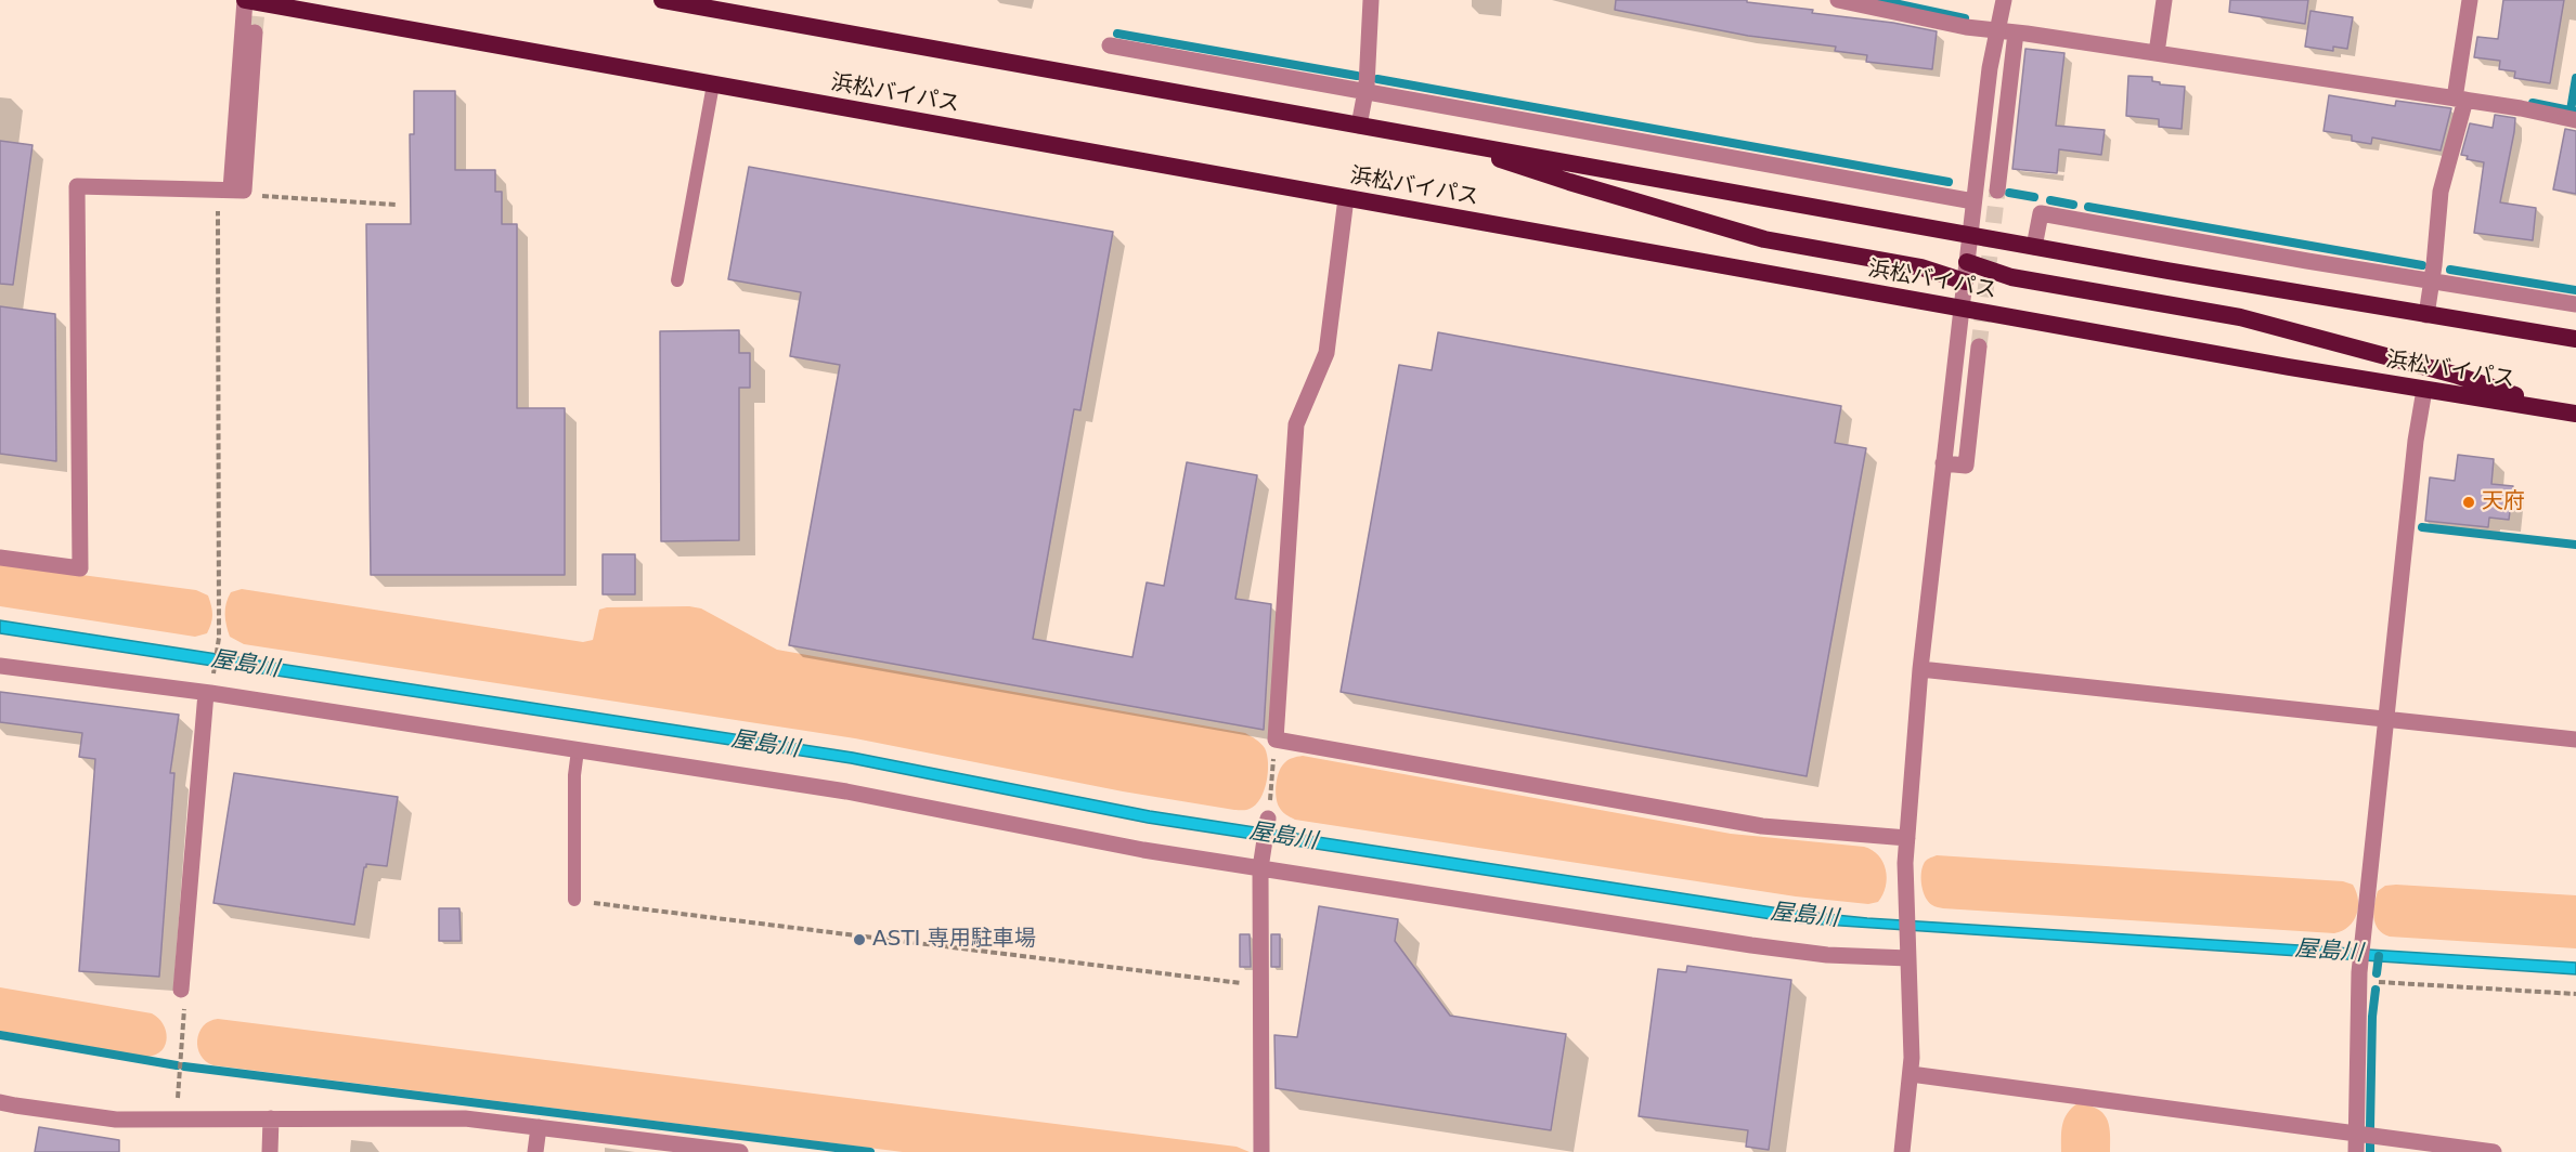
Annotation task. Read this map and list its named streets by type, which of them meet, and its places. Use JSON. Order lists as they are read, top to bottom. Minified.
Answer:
{"streets":{"highway":["浜松バイパス"]},"water":["屋島川"],"places":["天府","ASTI 専用駐車場"]}
